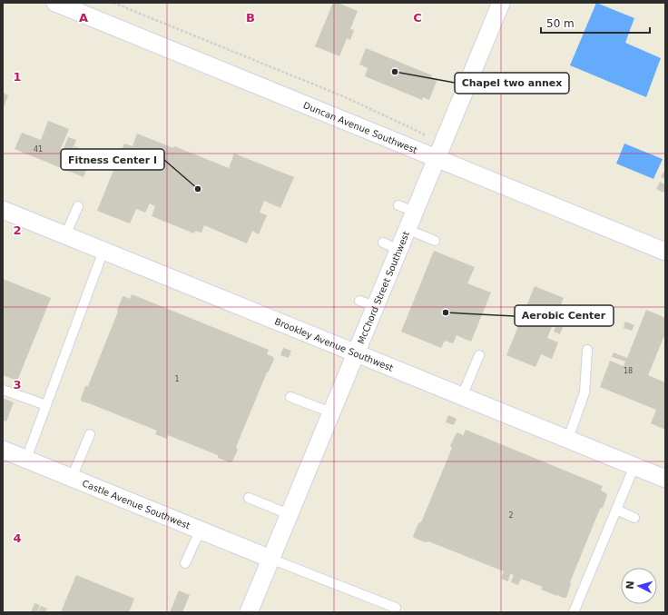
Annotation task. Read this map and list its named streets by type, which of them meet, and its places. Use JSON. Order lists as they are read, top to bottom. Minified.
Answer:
{"streets":{"street":["Duncan Avenue Southwest","McChord Street Southwest","Brookley Avenue Southwest","Castle Avenue Southwest"]},"crossings":[["Duncan Avenue Southwest","McChord Street Southwest"],["McChord Street Southwest","Brookley Avenue Southwest"],["McChord Street Southwest","Castle Avenue Southwest"]],"places":["Chapel two annex","Fitness Center I","Aerobic Center"],"house_numbers":["41","18","1","2"],"scale_bar":"50 m","north":"left","grid":{"columns":["A","B","C"],"rows":["1","2","3","4"]}}
